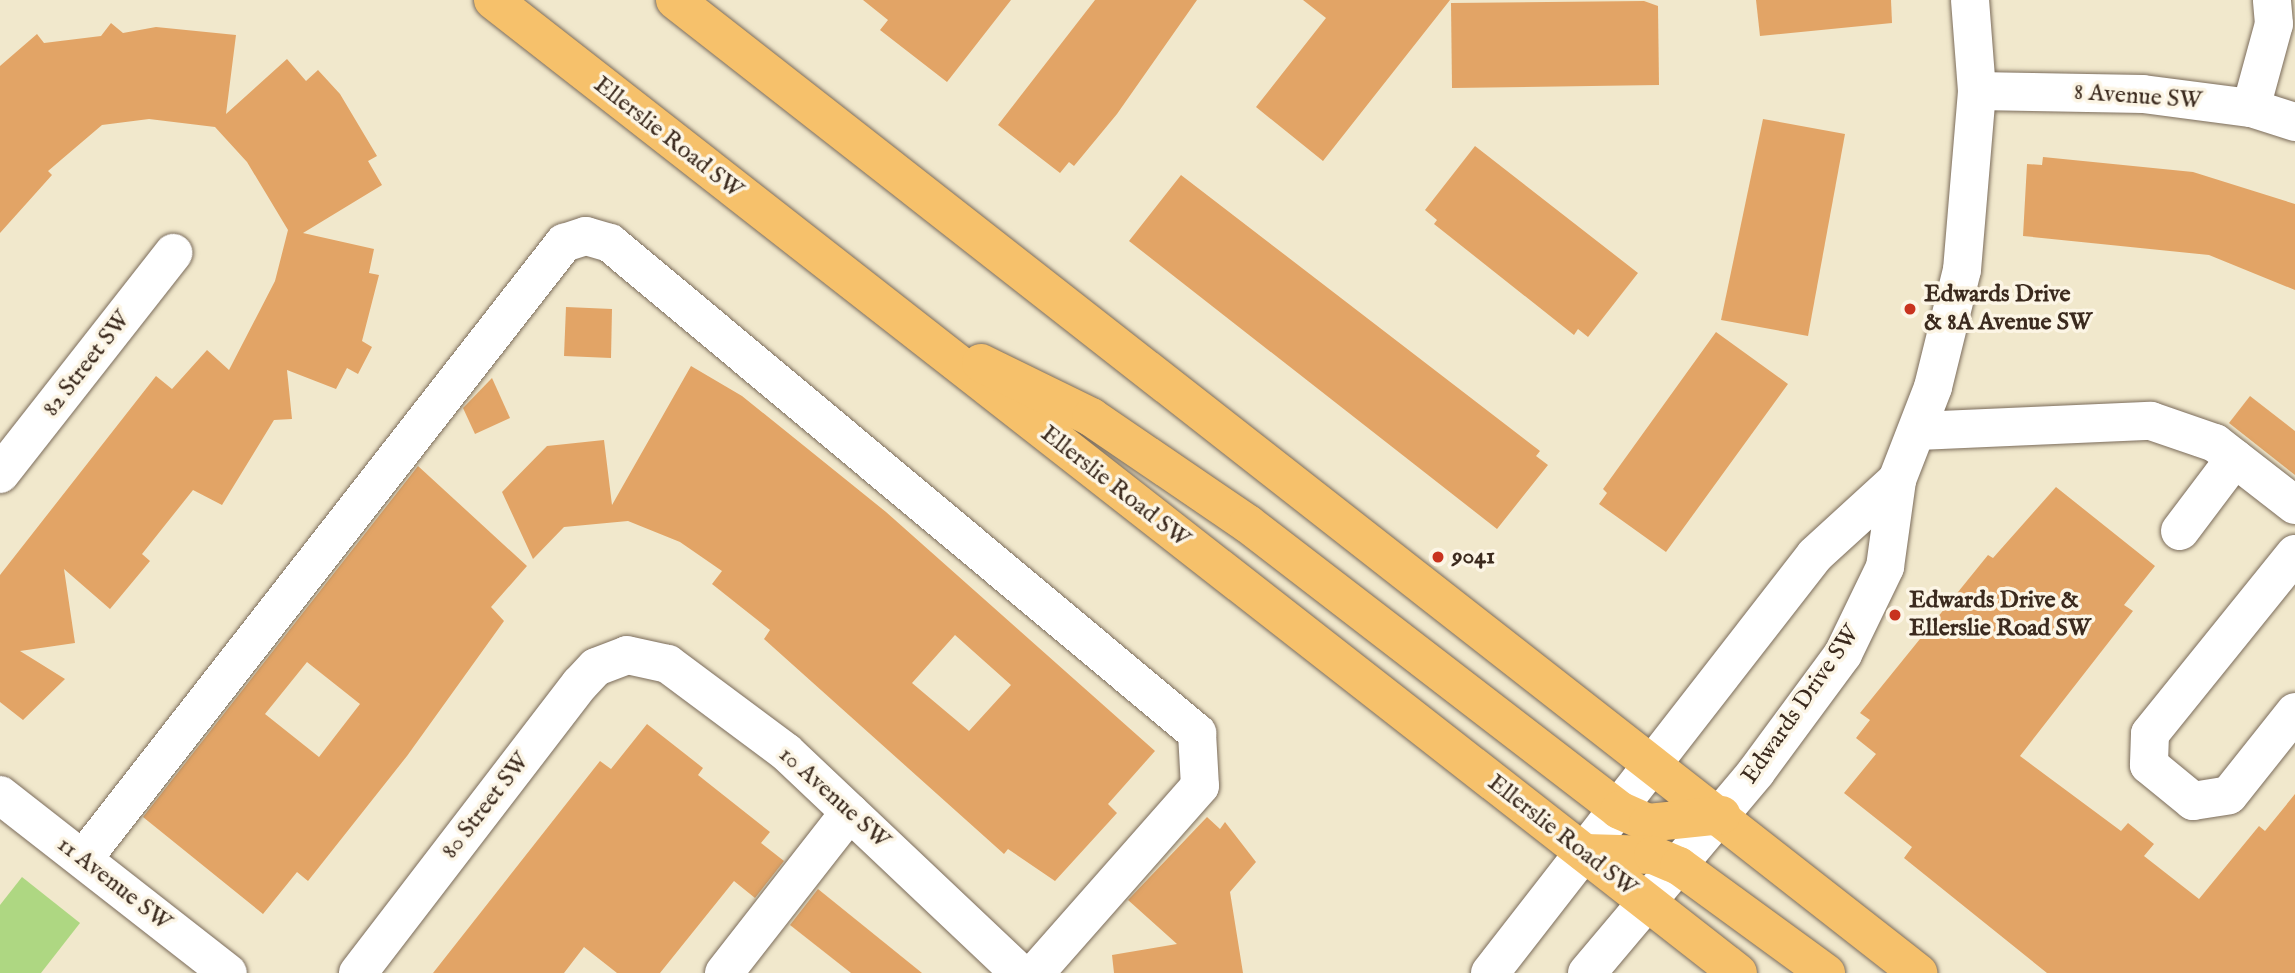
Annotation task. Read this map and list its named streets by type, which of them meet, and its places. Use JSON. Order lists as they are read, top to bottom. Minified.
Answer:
{"streets":{"main road":["Ellerslie Road SW"],"street":["8 Avenue SW","82 Street SW","Edwards Drive SW","10 Avenue SW","80 Street SW","11 Avenue SW"]},"crossings":[["8 Avenue SW","Edwards Drive SW"],["Ellerslie Road SW","Edwards Drive SW"],["10 Avenue SW","80 Street SW"]],"places":["Edwards Drive & 8A Avenue SW","9041","Edwards Drive & Ellerslie Road SW"]}
